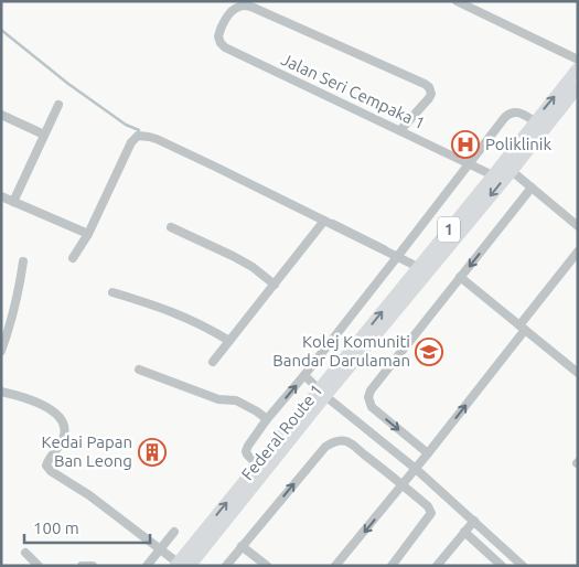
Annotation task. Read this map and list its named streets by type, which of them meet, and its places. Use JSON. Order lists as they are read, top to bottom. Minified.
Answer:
{"streets":{"highway":["1","Federal Route 1"],"street":["Jalan Seri Cempaka 1"]},"crossings":[["Jalan Seri Cempaka 1","Federal Route 1"]],"places":{"hospital":["Poliklinik"],"school or university":["Kolej Komuniti Bandar Darulaman"],"building":["Kedai Papan Ban Leong"]},"scale_bar":"100 m"}
